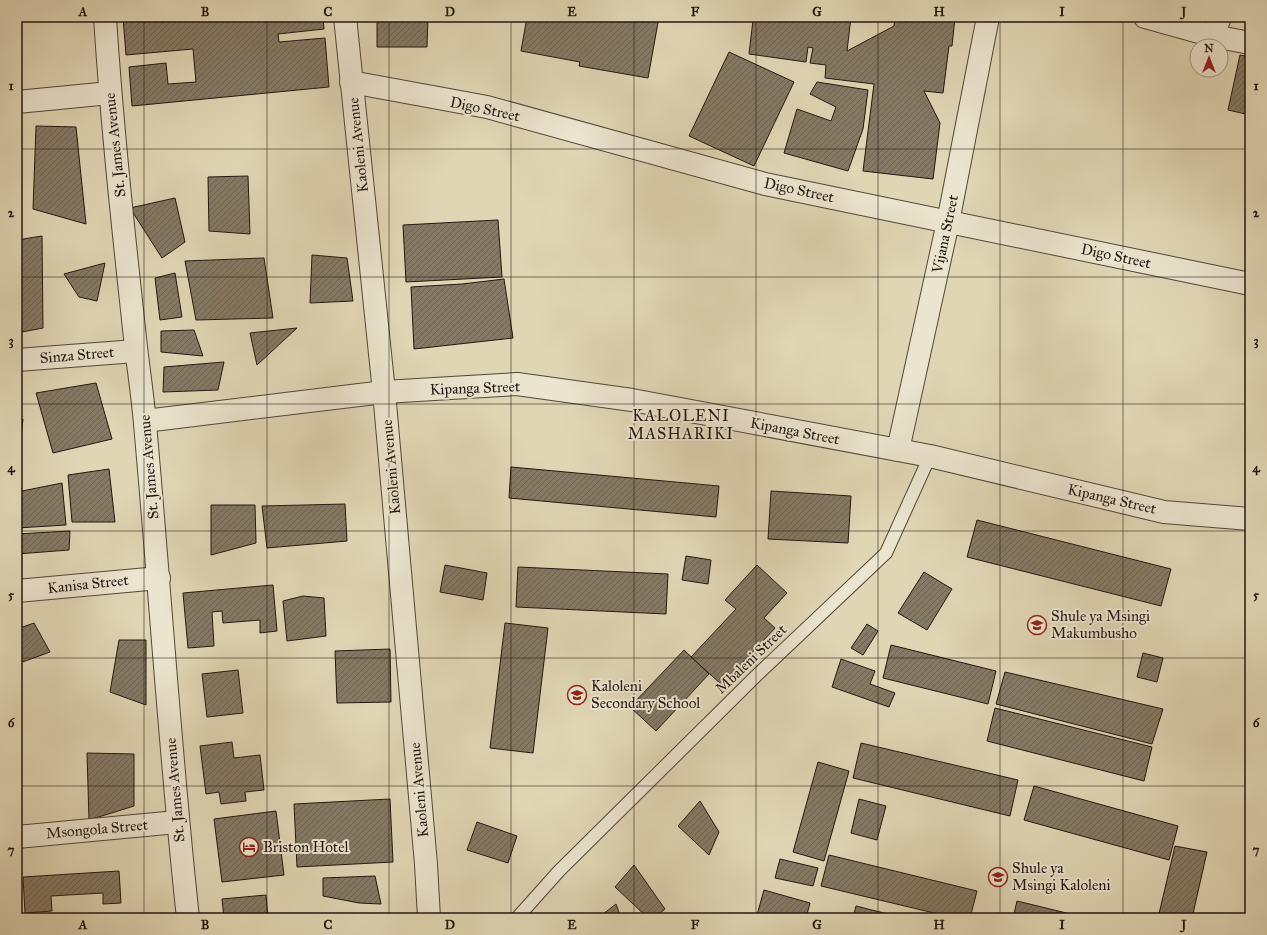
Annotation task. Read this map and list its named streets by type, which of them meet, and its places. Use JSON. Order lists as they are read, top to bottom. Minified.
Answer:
{"streets":{"street":["Digo Street","St. James Avenue","Kaoleni Avenue","Vijana Street","Sinza Street","Kipanga Street","Kanisa Street","Msongola Street"],"lane":["Mbaleni Street"]},"crossings":[["Digo Street","Kaoleni Avenue"],["Digo Street","Vijana Street"],["St. James Avenue","Sinza Street"],["St. James Avenue","Kipanga Street"],["St. James Avenue","Kanisa Street"],["St. James Avenue","Msongola Street"],["Kaoleni Avenue","Kipanga Street"],["Vijana Street","Kipanga Street"],["Kipanga Street","Mbaleni Street"]],"districts":["KALOLENI MASHARIKI"],"places":{"school or university":["Shule ya Msingi Makumbusho","Kaloleni Secondary School","Shule ya Msingi Kaloleni"],"hotel":["Briston Hotel"]},"north":"top","grid":{"columns":["A","B","C","D","E","F","G","H","I","J"],"rows":["1","2","3","4","5","6","7"]}}
